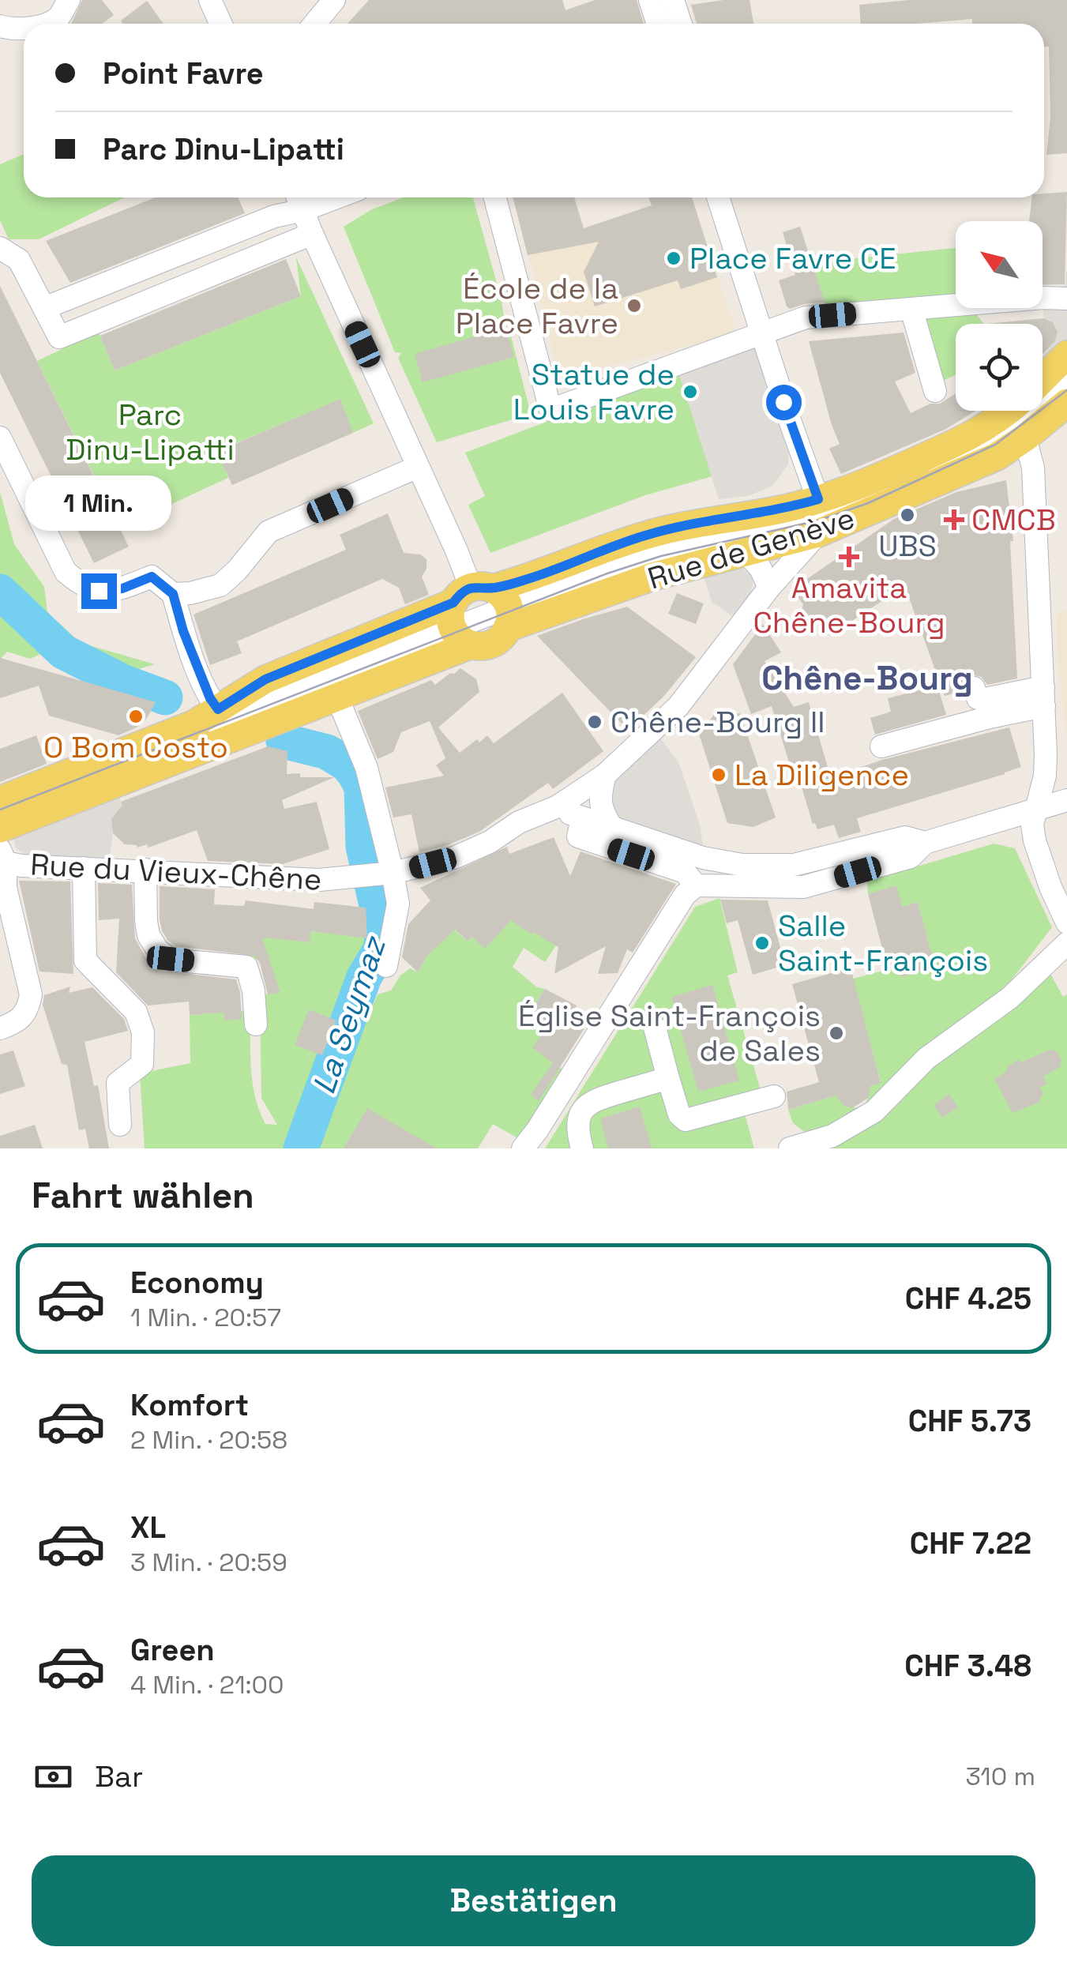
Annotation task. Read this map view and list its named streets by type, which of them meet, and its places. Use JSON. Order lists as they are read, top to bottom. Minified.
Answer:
{"streets":{"main road":["Rue de Genève"],"street":["Rue du Vieux-Chêne"]},"crossings":[["Rue de Genève","Rue du Vieux-Chêne"]],"districts":["Chêne-Bourg"],"water":["La Seymaz"],"parks":["Parc Dinu-Lipatti"],"places":{"other":["Place Favre CE","École de la Place Favre","Statue de Louis Favre","UBS","O Bom Costo","Chêne-Bourg II","La Diligence","Salle Saint-François","Église Saint-François de Sales"],"health":["CMCB","Amavita Chêne-Bourg"]},"north":"top left","page":{"banner":["Point Favre","Parc Dinu-Lipatti"],"bubble":"1 Min.","heading":"Fahrt wählen","list":[{"name":"Economy","note":"1 Min. · 20:57","value":"CHF 4.25"},{"name":"Komfort","note":"2 Min. · 20:58","value":"CHF 5.73"},{"name":"XL","note":"3 Min. · 20:59","value":"CHF 7.22"},{"name":"Green","note":"4 Min. · 21:00","value":"CHF 3.48"}],"pay":["Bar","310 m"],"buttons":"Bestätigen"}}
